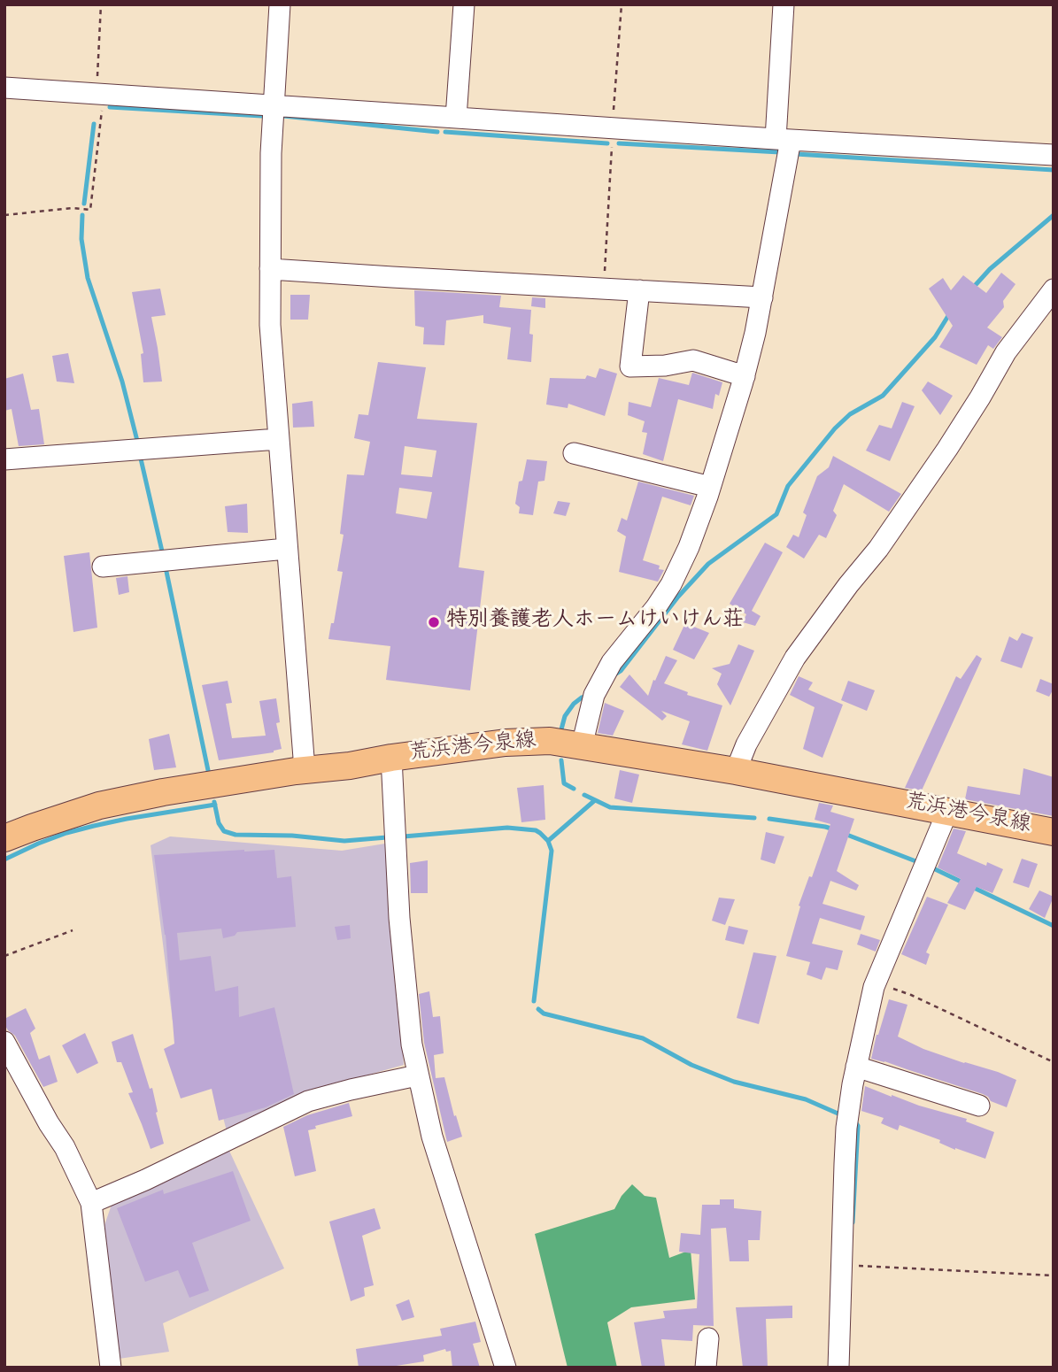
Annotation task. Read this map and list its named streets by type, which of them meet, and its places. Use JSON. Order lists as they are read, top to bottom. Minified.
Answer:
{"streets":{"main road":["荒浜港今泉線"]},"places":["特別養護老人ホームけいけん荘"]}
